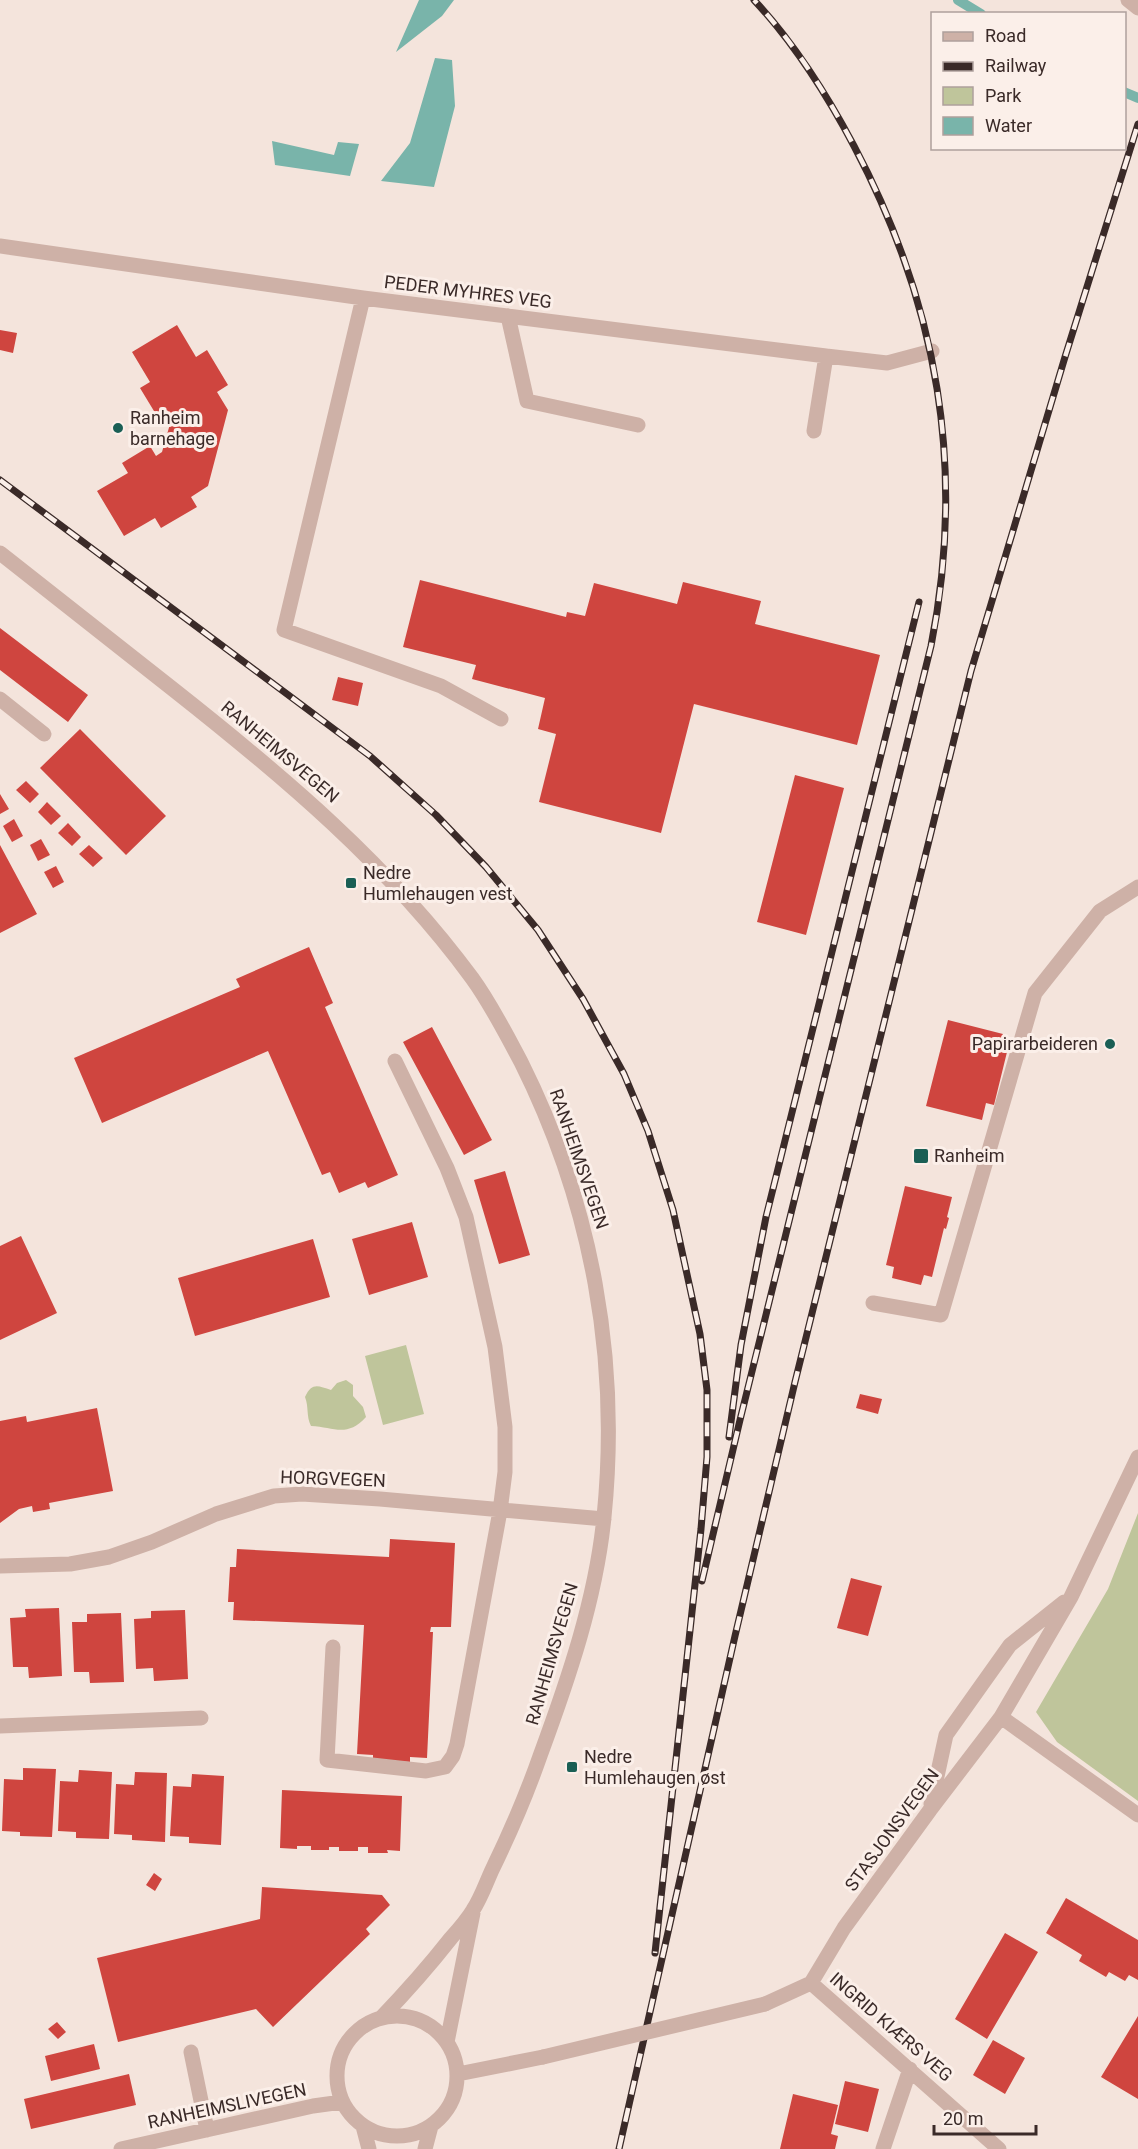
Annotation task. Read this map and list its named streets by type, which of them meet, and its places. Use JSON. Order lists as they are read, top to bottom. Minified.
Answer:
{"streets":{"street":["PEDER MYHRES VEG","RANHEIMSVEGEN","HORGVEGEN","STASJONSVEGEN","INGRID KIÆRS VEG","RANHEIMSLIVEGEN"]},"crossings":[["RANHEIMSVEGEN","HORGVEGEN"],["RANHEIMSVEGEN","RANHEIMSLIVEGEN"],["STASJONSVEGEN","INGRID KIÆRS VEG"]],"places":{"other":["Ranheim barnehage","Papirarbeideren"],"transit":["Nedre Humlehaugen vest","Ranheim","Nedre Humlehaugen øst"]},"legend":["Road","Railway","Park","Water"],"scale_bar":"20 m"}
